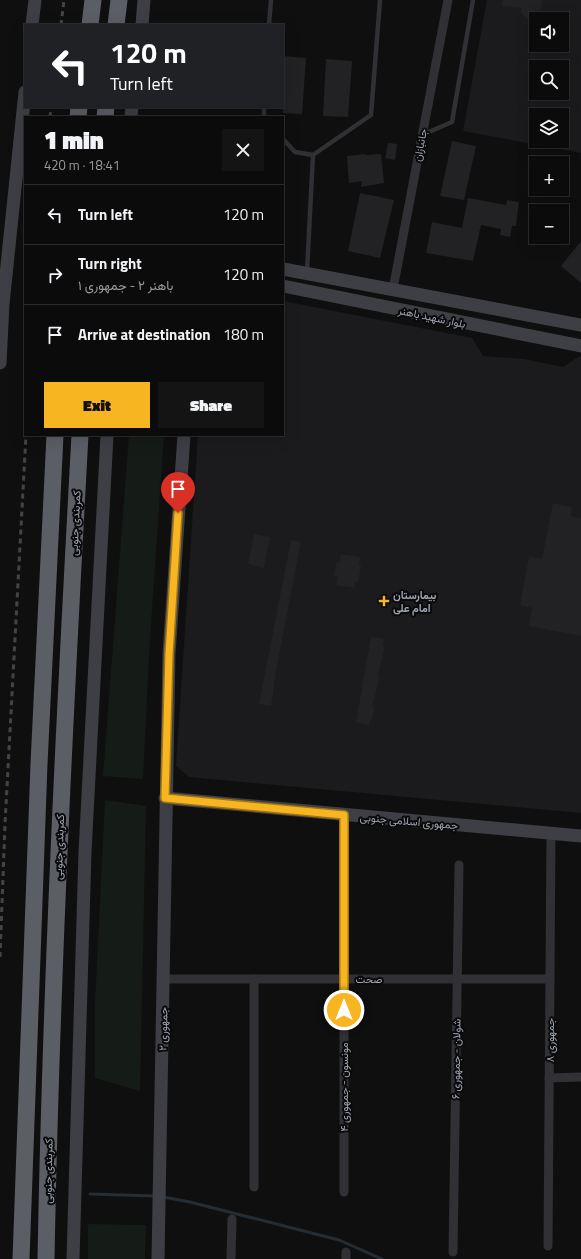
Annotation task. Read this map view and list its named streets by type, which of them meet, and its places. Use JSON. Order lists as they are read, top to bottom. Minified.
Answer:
{"streets":{"highway":["کمربندی جنوبی"],"main road":["بلوار شهید باهنر","جمهوری اسلامی جنوبی","جمهوری ۲"],"street":["جانبازان","صحت","جمهوری ۸","شولان - جمهوری ۶","مونسون - جمهوری ۴"]},"crossings":[["جانبازان","بلوار شهید باهنر"],["جمهوری اسلامی جنوبی","جمهوری ۲"],["جمهوری اسلامی جنوبی","جمهوری ۸"],["جمهوری اسلامی جنوبی","مونسون - جمهوری ۴"],["صحت","جمهوری ۲"],["صحت","جمهوری ۸"],["صحت","شولان - جمهوری ۶"],["صحت","مونسون - جمهوری ۴"]],"places":{"health":["بیمارستان امام علی"]},"page":{"map_buttons":["+","−"],"turn":["120 m","Turn left"],"heading":["1 min","420 m · 18:41"],"list":[{"name":"Turn left","value":"120 m"},{"name":"Turn right","note":"باهنر ۲ - جمهوری ۱","value":"120 m"},{"name":"Arrive at destination","value":"180 m"}],"buttons":["Exit","Share"]}}
